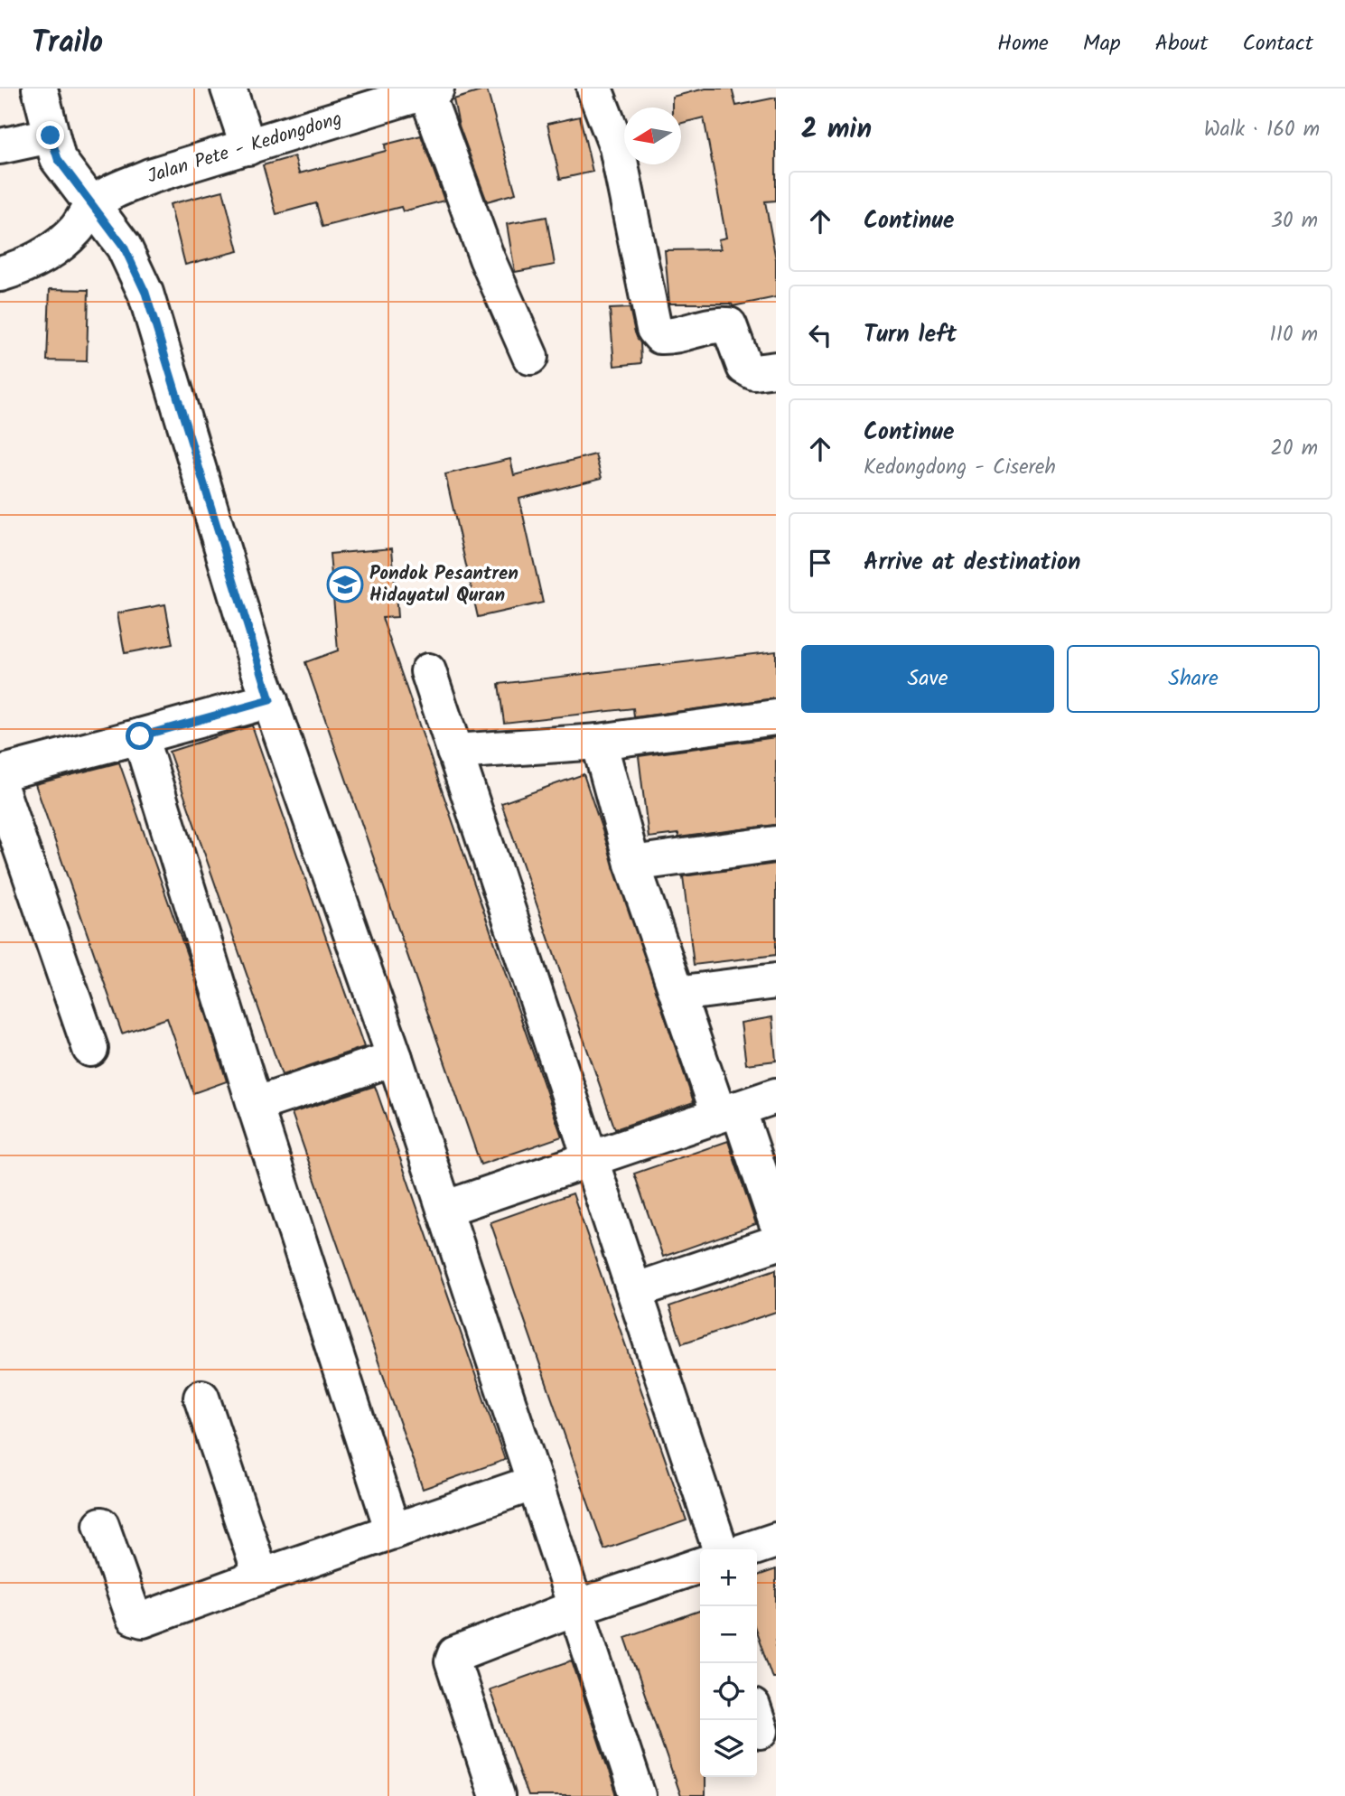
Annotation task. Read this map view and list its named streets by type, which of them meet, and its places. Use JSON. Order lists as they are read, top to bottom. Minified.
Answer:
{"streets":{"street":["Jalan Pete - Kedongdong"]},"places":{"school or university":["Pondok Pesantren Hidayatul Quran"]},"north":"left","page":{"header":"Trailo","nav":["Home","Map","About","Contact"],"heading":["2 min","Walk · 160 m"],"list":[["Continue","30 m"],["Turn left","110 m"],["Continue","Kedongdong - Cisereh","20 m"],"Arrive at destination"],"buttons":["Save","Share"],"map_buttons":["+","−"]}}
